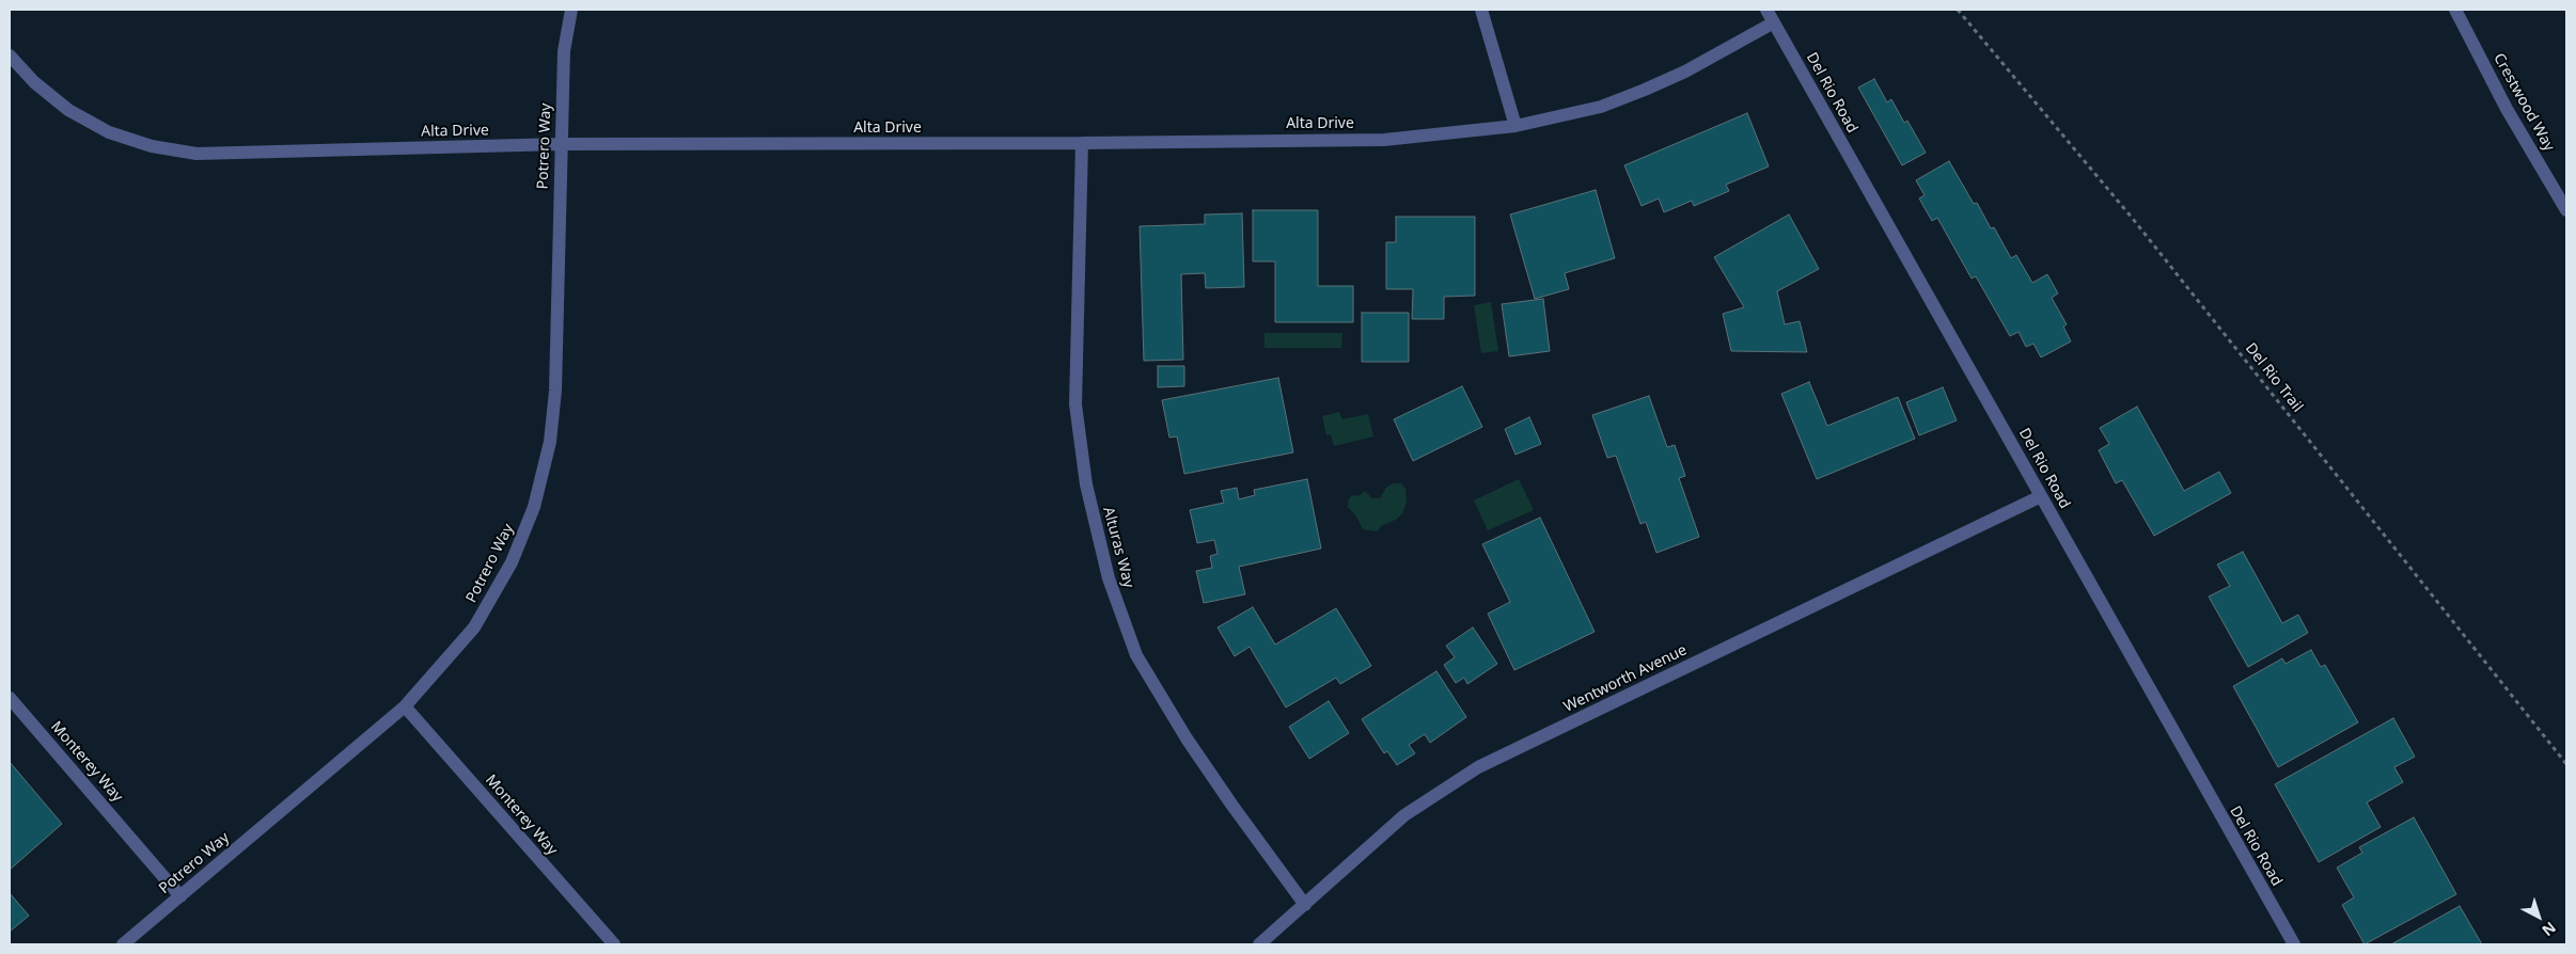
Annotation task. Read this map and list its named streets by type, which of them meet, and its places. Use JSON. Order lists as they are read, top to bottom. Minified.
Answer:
{"streets":{"street":["Del Rio Road","Crestwood Way","Alta Drive","Potrero Way","Alturas Way","Wentworth Avenue","Monterey Way"],"path":["Del Rio Trail"]},"crossings":[["Del Rio Road","Alta Drive"],["Del Rio Road","Wentworth Avenue"],["Alta Drive","Potrero Way"],["Alta Drive","Alturas Way"],["Potrero Way","Monterey Way"],["Alturas Way","Wentworth Avenue"]],"north":"bottom right"}
